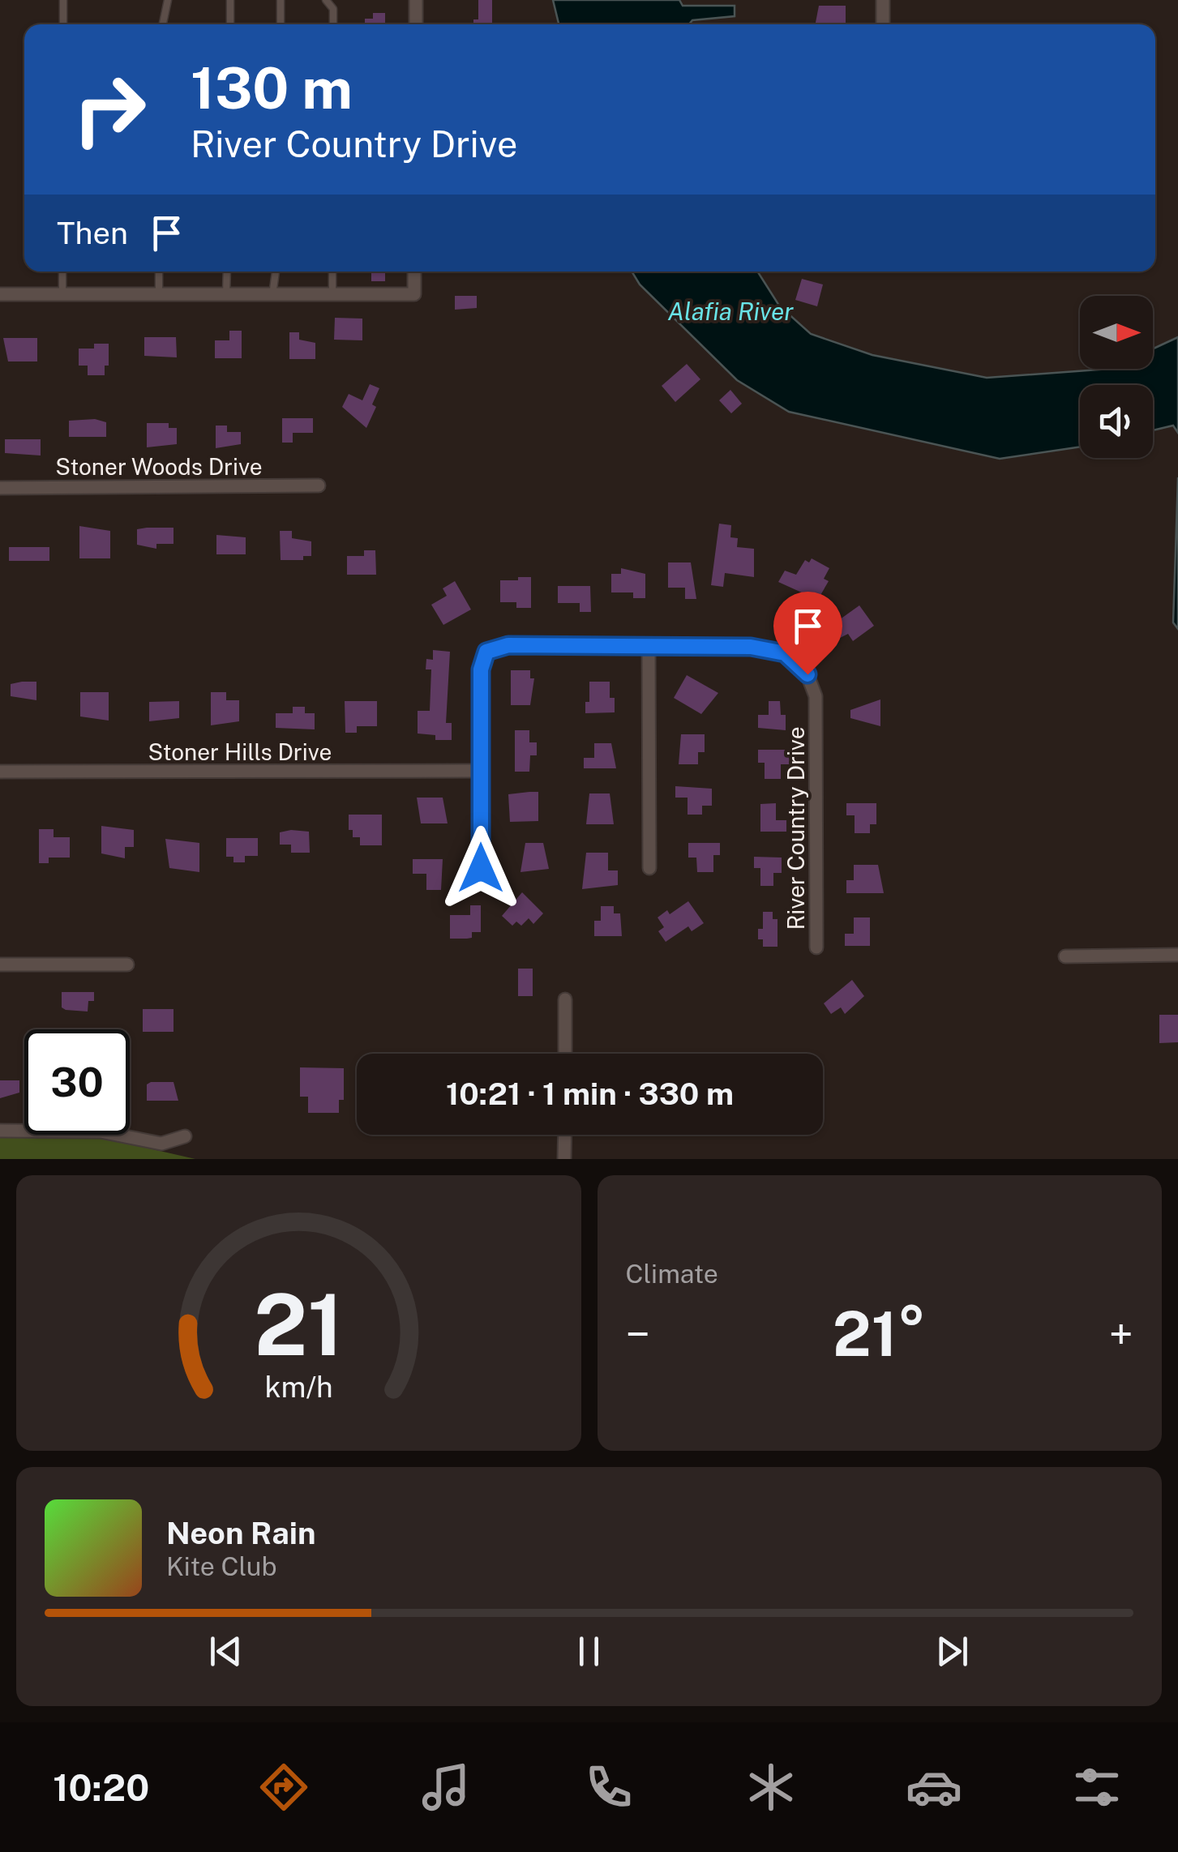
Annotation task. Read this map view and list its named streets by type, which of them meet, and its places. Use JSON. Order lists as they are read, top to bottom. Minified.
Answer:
{"streets":{"street":["Stoner Woods Drive","Stoner Hills Drive","River Country Drive"]},"crossings":[["Stoner Hills Drive","River Country Drive"]],"water":["Alafia River"],"north":"right","page":{"turn":["130 m","River Country Drive"],"then":"Then","limit":"30","trip":"10:21 · 1 min · 330 m","tile":"Climate","heat":["−","21°","+"],"song":["Neon Rain","Kite Club"],"tabs":"10:20","gauge":["21","km/h"]}}
